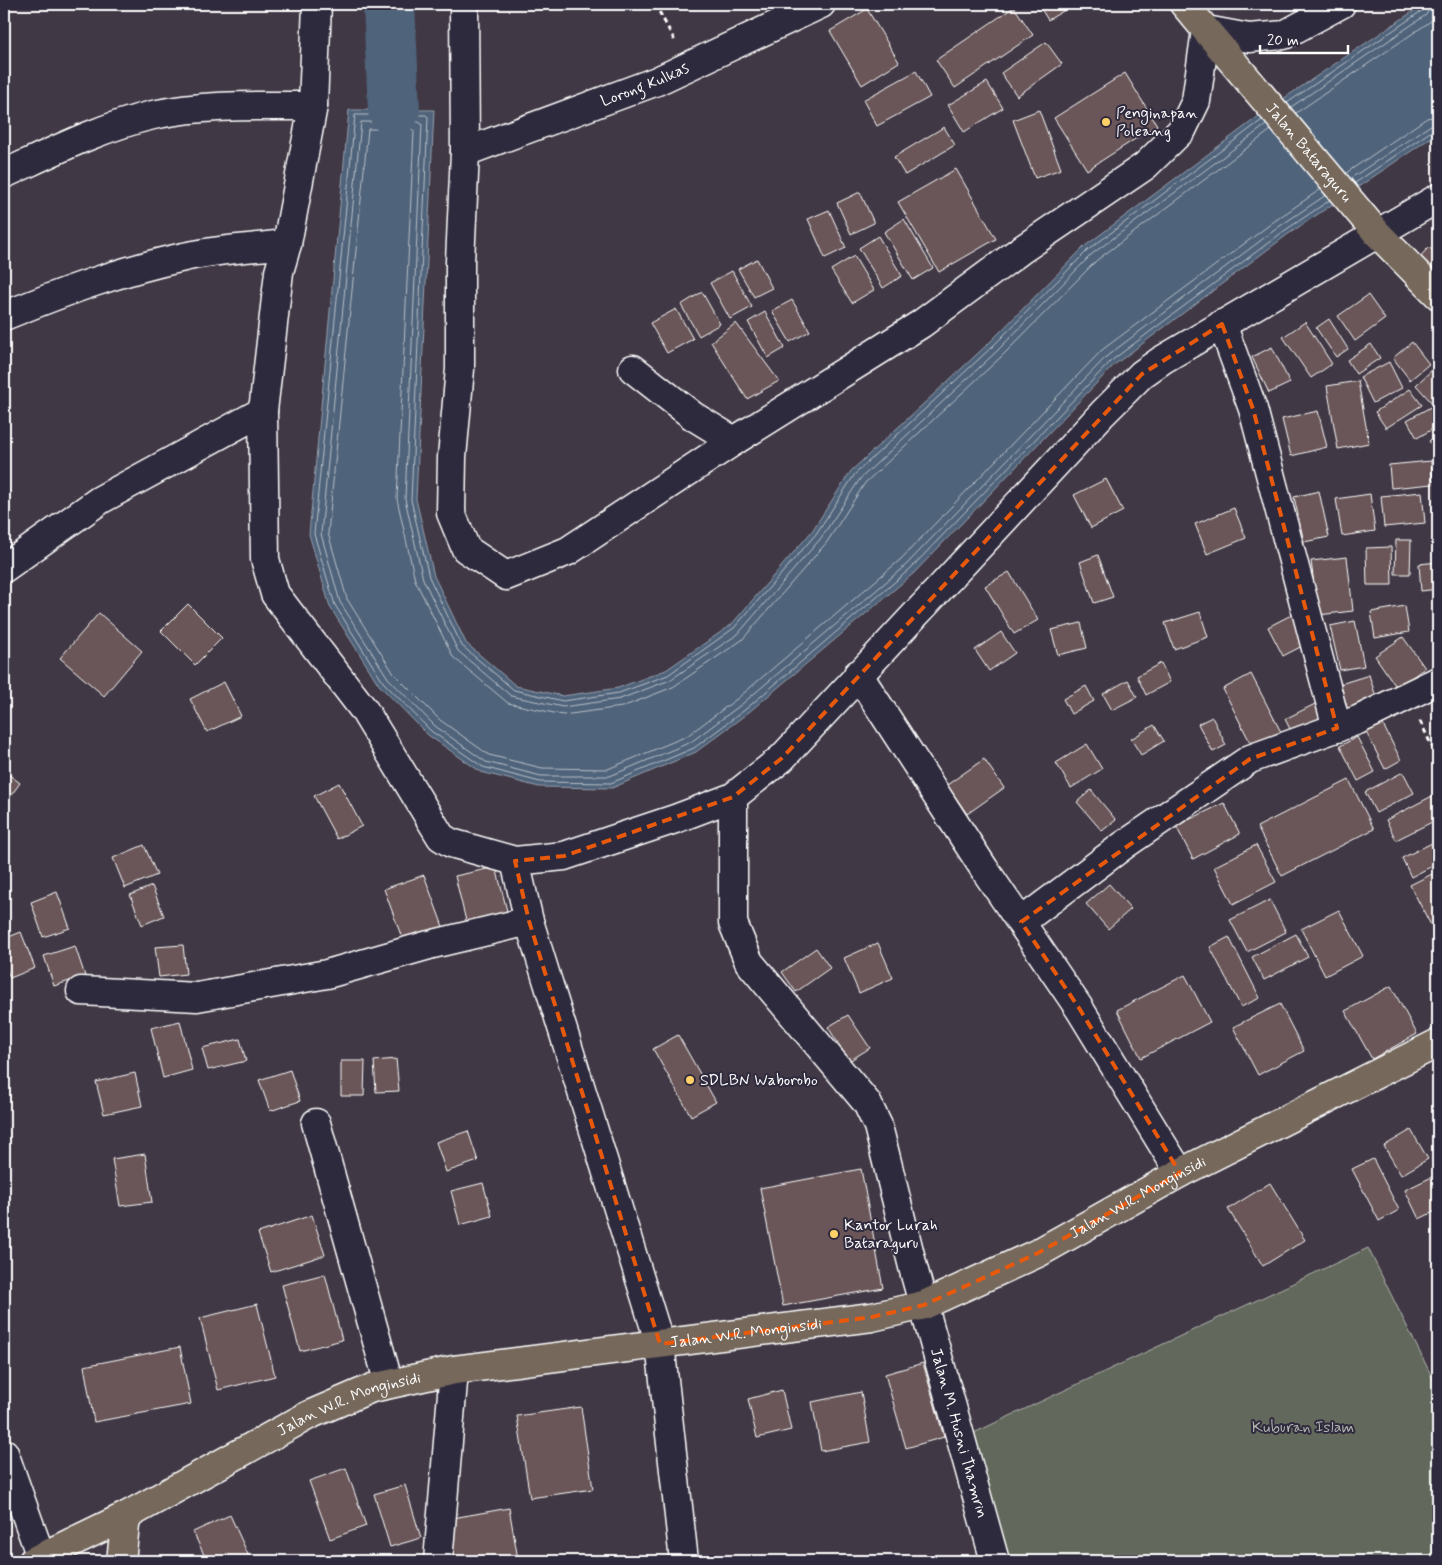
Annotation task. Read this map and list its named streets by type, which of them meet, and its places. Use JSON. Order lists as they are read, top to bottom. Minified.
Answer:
{"streets":{"main road":["Jalan Bataraguru","Jalan W.R. Monginsidi"],"street":["Lorong Kulkas","Jalan M. Husni Thamrin"]},"crossings":[["Jalan W.R. Monginsidi","Jalan M. Husni Thamrin"]],"parks":["Kuburan Islam"],"places":["Penginapan Poleang","SDLBN Waborobo","Kantor Lurah Bataraguru"],"scale_bar":"20 m"}
